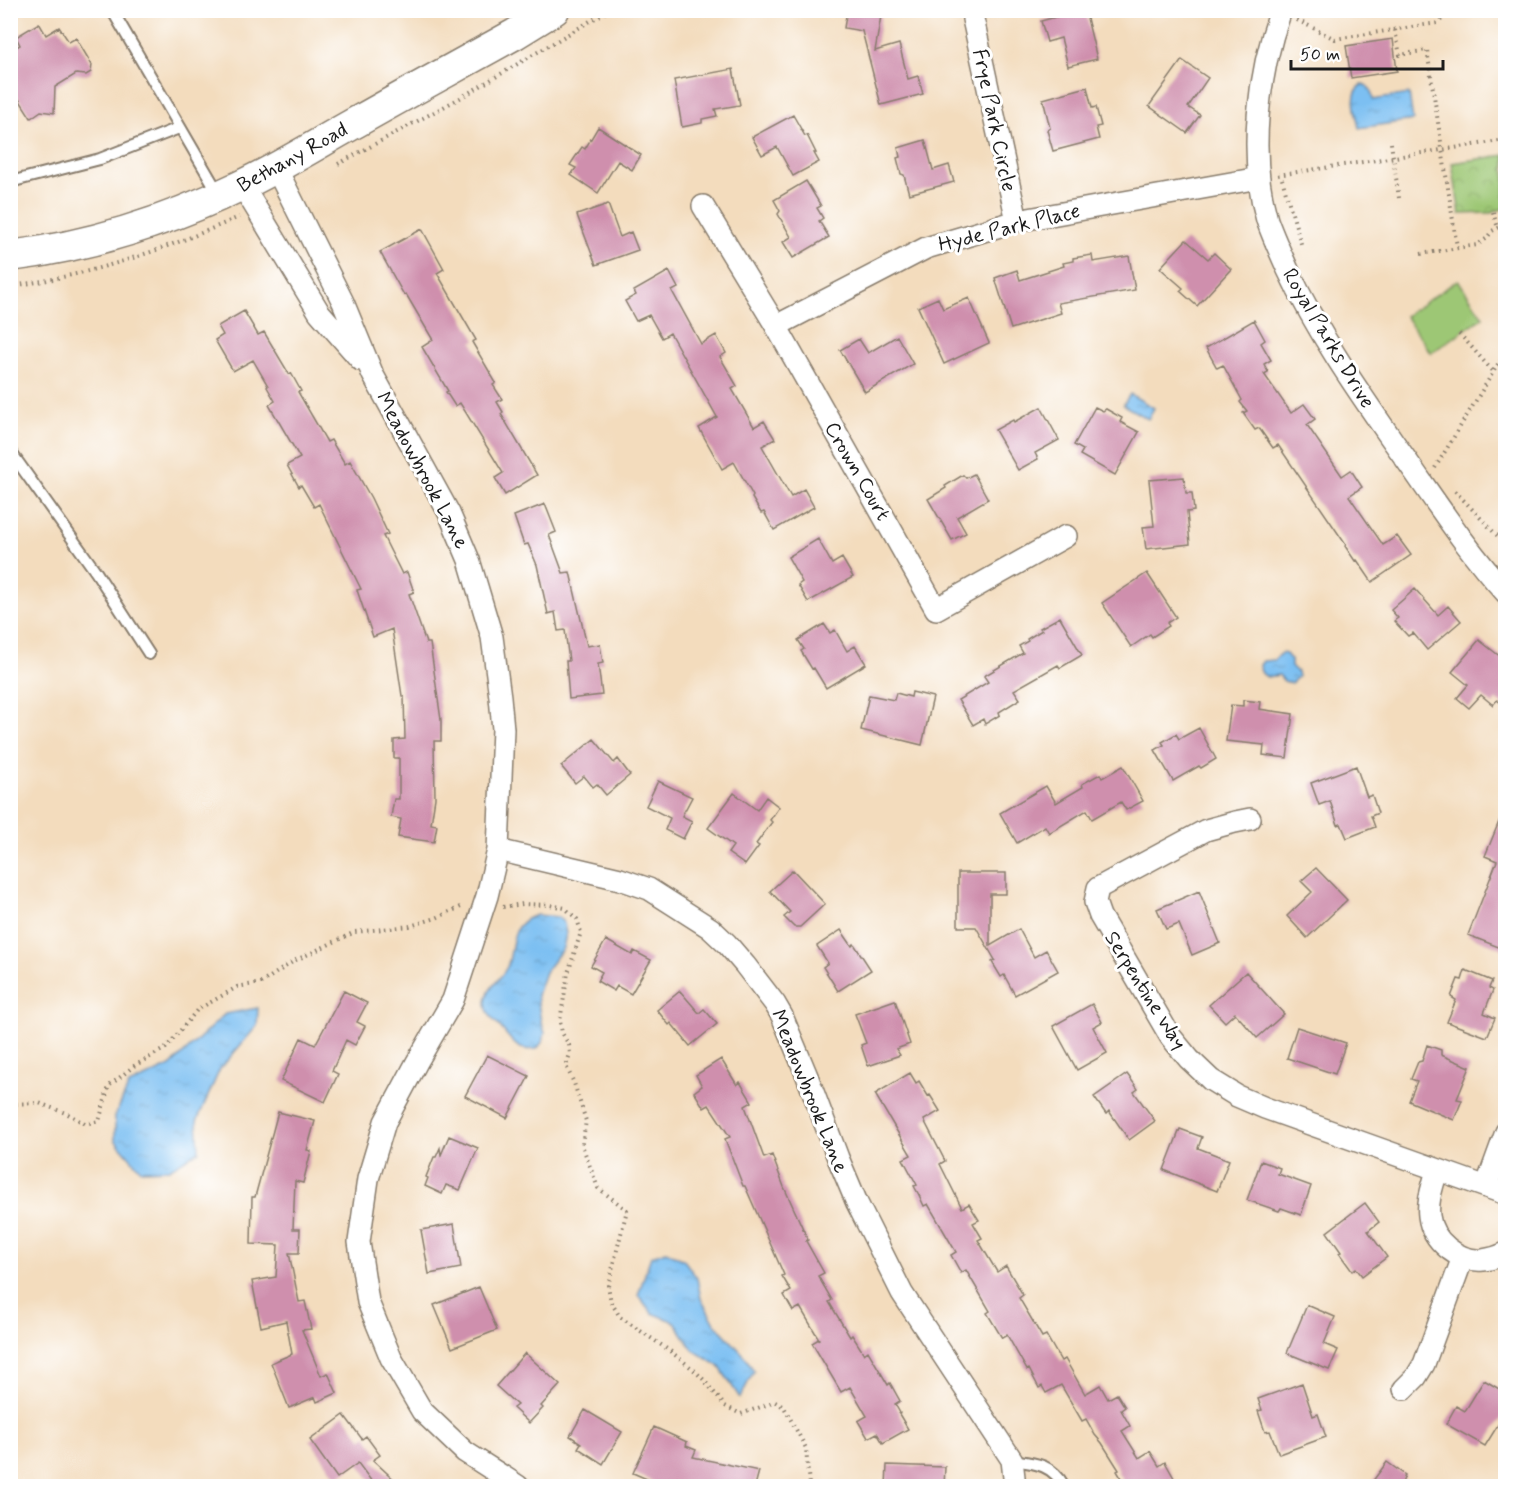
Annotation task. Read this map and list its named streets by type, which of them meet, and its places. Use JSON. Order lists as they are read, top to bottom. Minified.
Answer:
{"streets":{"main road":["Bethany Road"],"street":["Frye Park Circle","Hyde Park Place","Royal Parks Drive","Meadowbrook Lane","Crown Court","Serpentine Way"]},"crossings":[["Frye Park Circle","Hyde Park Place"],["Bethany Road","Meadowbrook Lane"],["Hyde Park Place","Royal Parks Drive"],["Hyde Park Place","Crown Court"]],"scale_bar":"50 m"}
